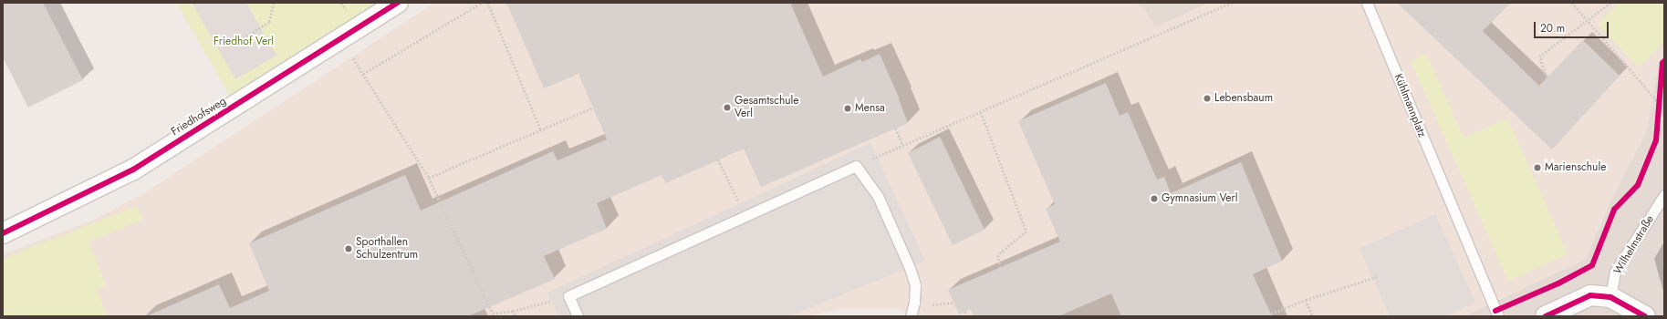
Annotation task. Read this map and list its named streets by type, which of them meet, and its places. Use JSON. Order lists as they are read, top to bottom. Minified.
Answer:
{"streets":{"street":["Friedhofsweg"],"lane":["Kühlmannplatz","Wilhelmstraße"]},"parks":["Friedhof Verl"],"places":["Lebensbaum","Gesamtschule Verl","Mensa","Marienschule","Gymnasium Verl","Sporthallen Schulzentrum"],"scale_bar":"20 m"}
